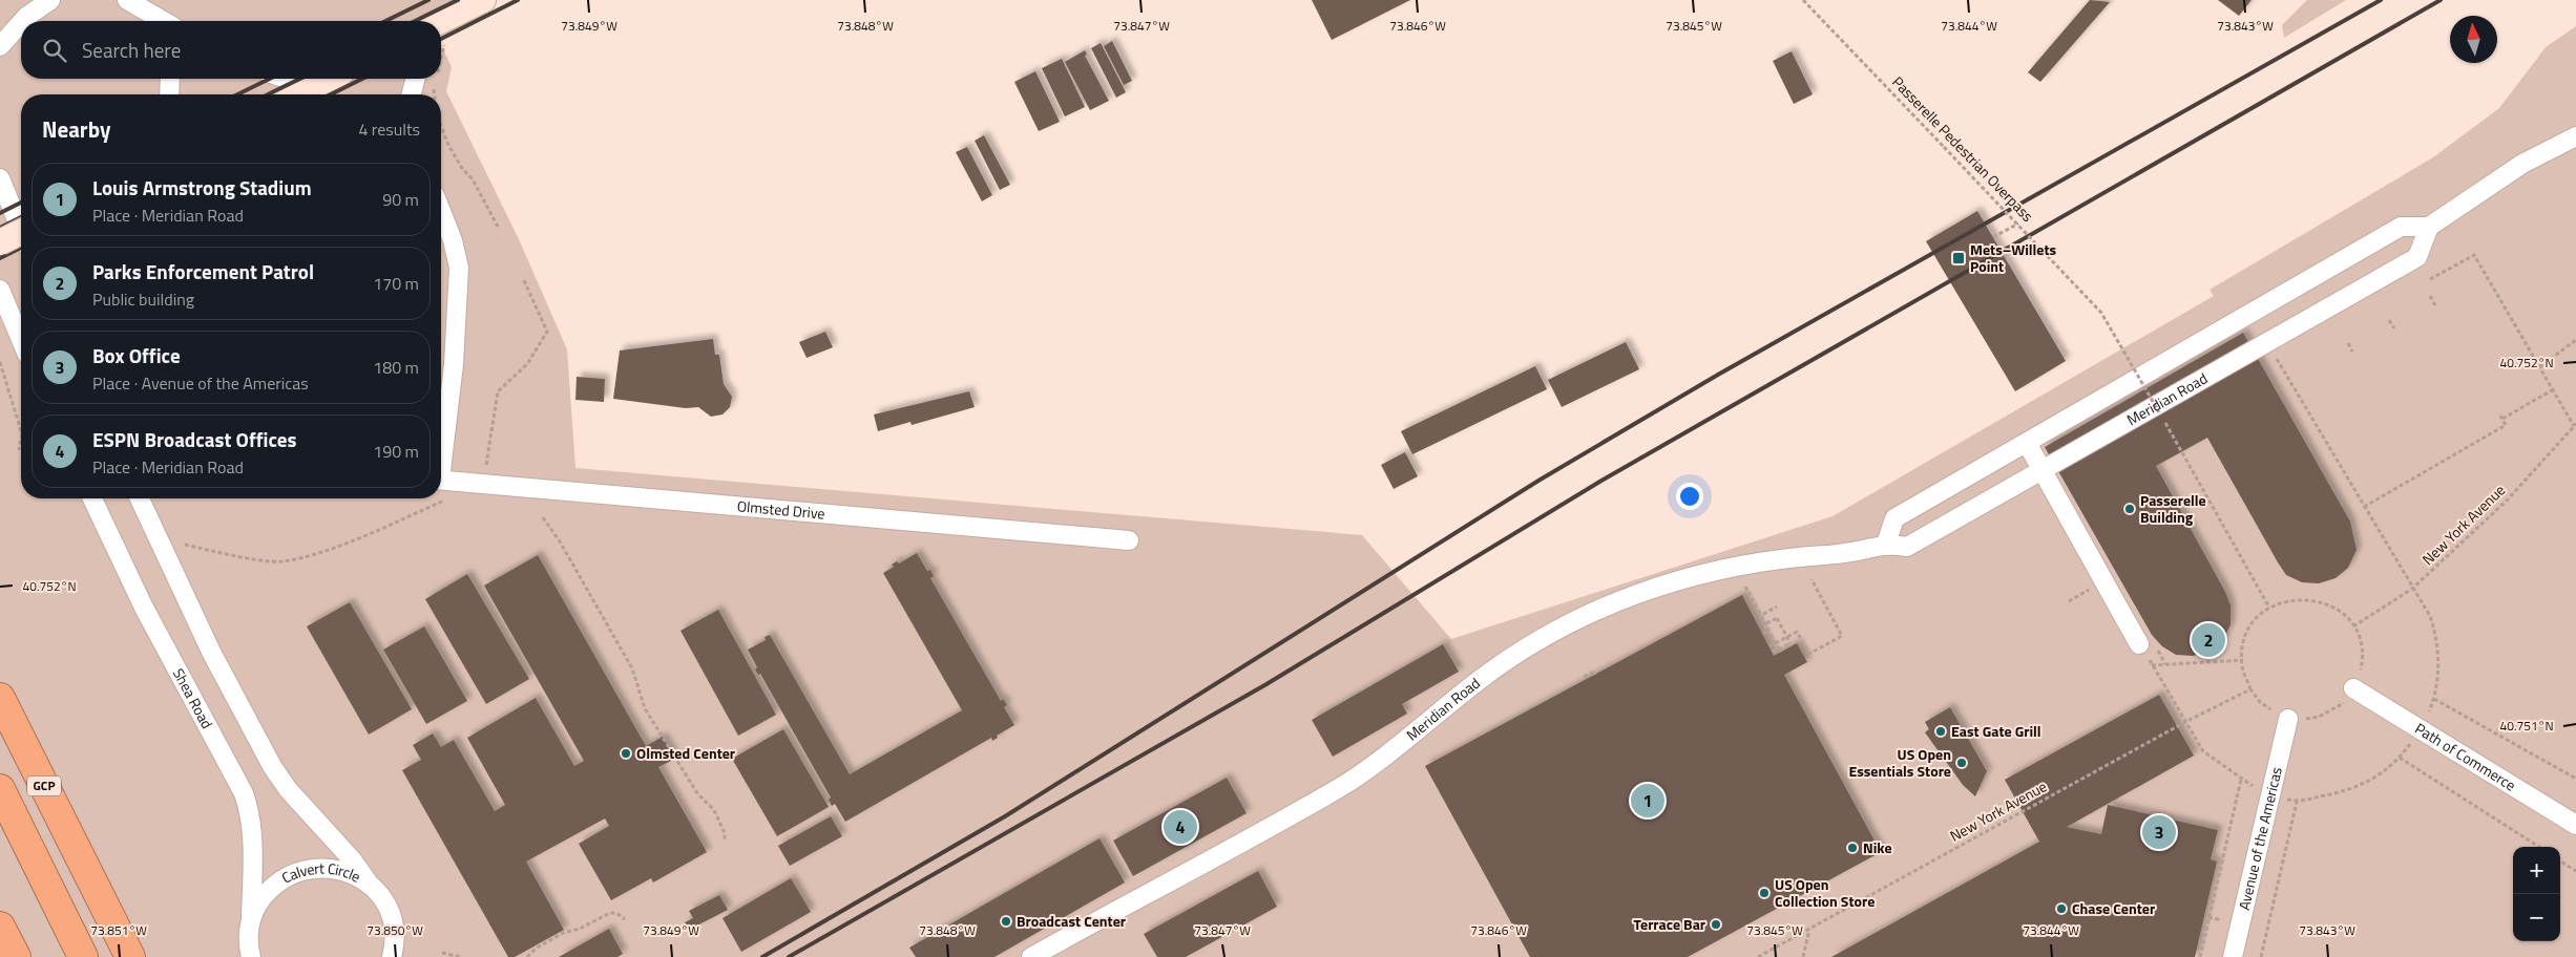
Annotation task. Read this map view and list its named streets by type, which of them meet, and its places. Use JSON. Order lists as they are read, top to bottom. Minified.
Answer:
{"streets":{"highway":["GCP"],"street":["Meridian Road","Olmsted Drive","Shea Road","Path of Commerce","Avenue of the Americas","Calvert Circle"],"path":["Passerelle Pedestrian Overpass","New York Avenue"]},"crossings":[["Passerelle Pedestrian Overpass","New York Avenue"],["Passerelle Pedestrian Overpass","Path of Commerce"],["Passerelle Pedestrian Overpass","Avenue of the Americas"],["New York Avenue","Path of Commerce"],["New York Avenue","Avenue of the Americas"],["Shea Road","Calvert Circle"],["Path of Commerce","Avenue of the Americas"]],"places":{"transit":["Mets–Willets Point"],"other":["Passerelle Building","East Gate Grill","Olmsted Center","US Open Essentials Store","Nike","US Open Collection Store","Chase Center","Broadcast Center","Terrace Bar"]},"north":"top","page":{"search":"Search here","heading":["Nearby","4 results"],"list":[{"mark":"1","name":"Louis Armstrong Stadium","note":"Place · Meridian Road","value":"90 m"},{"mark":"2","name":"Parks Enforcement Patrol","note":"Public building","value":"170 m"},{"mark":"3","name":"Box Office","note":"Place · Avenue of the Americas","value":"180 m"},{"mark":"4","name":"ESPN Broadcast Offices","note":"Place · Meridian Road","value":"190 m"}],"pins":["2","1","4","3"],"map_buttons":["+","−"]},"coordinates":["73.849°W","73.848°W","73.847°W","73.846°W","73.845°W","73.844°W","73.843°W","40.752°N","40.751°N","73.851°W","73.850°W"]}
